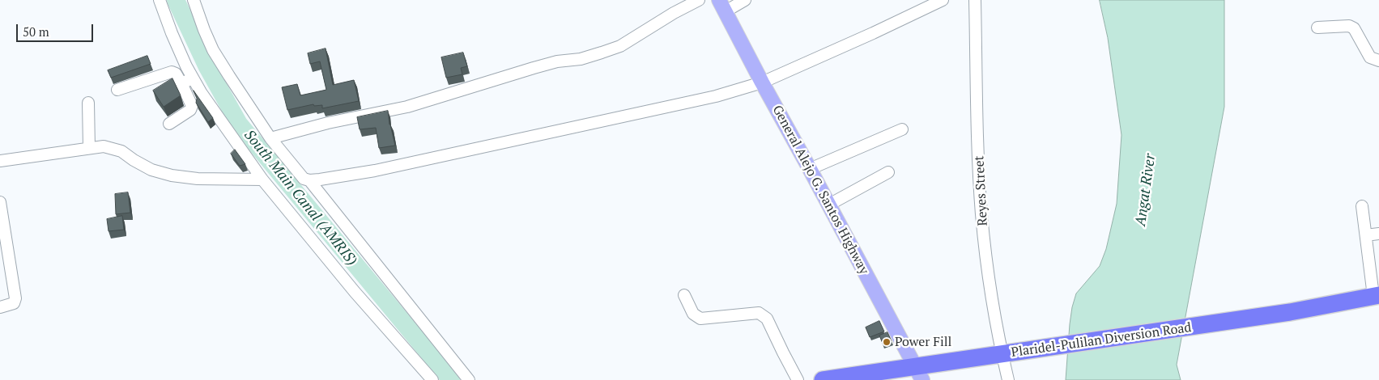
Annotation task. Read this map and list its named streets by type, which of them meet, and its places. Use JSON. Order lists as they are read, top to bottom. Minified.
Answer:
{"streets":{"highway":["Plaridel-Pulilan Diversion Road"],"main road":["General Alejo G. Santos Highway"],"street":["Reyes Street"]},"crossings":[["General Alejo G. Santos Highway","Plaridel-Pulilan Diversion Road"],["Reyes Street","Plaridel-Pulilan Diversion Road"]],"water":["Angat River","South Main Canal (AMRIS)"],"places":["Power Fill"],"scale_bar":"50 m"}
